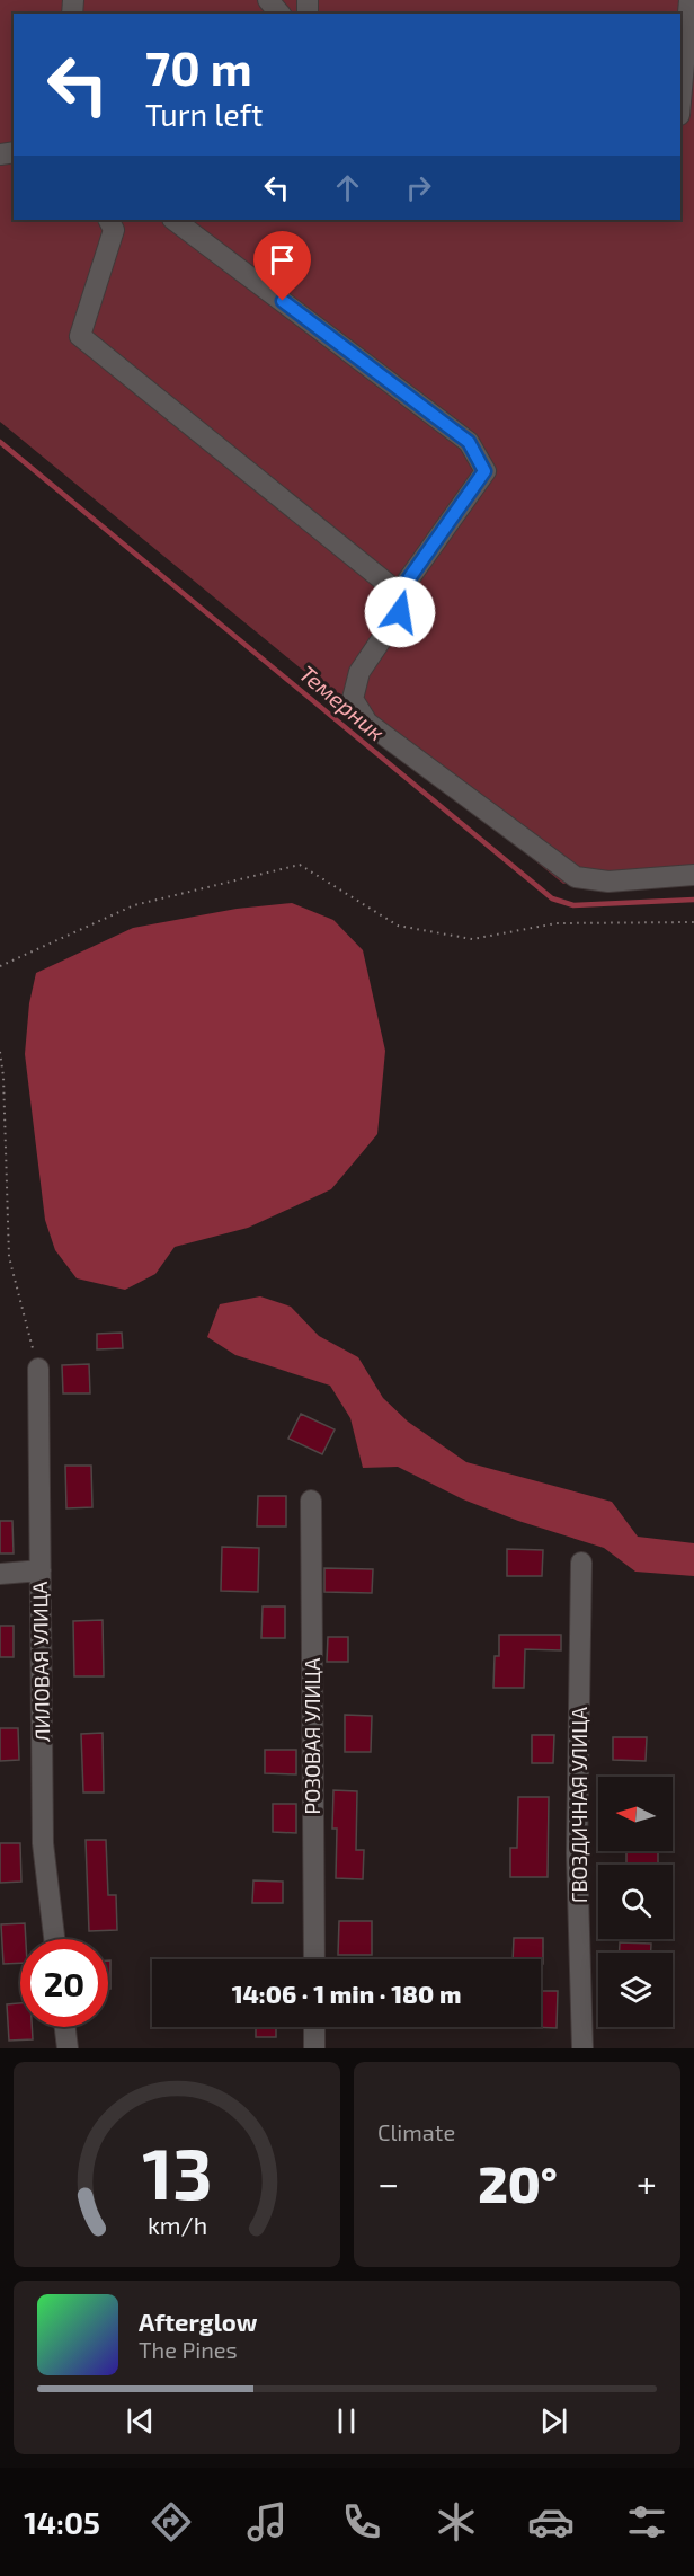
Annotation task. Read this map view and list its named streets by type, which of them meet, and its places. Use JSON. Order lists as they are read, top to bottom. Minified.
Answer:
{"streets":{"street":["ЛИЛОВАЯ УЛИЦА","РОЗОВАЯ УЛИЦА","ГВОЗДИЧНАЯ УЛИЦА"]},"water":["Темерник"],"north":"left","page":{"turn":["70 m","Turn left"],"limit":"20","trip":"14:06 · 1 min · 180 m","tile":"Climate","heat":["−","20°","+"],"song":["Afterglow","The Pines"],"tabs":"14:05","gauge":["13","km/h"]}}
